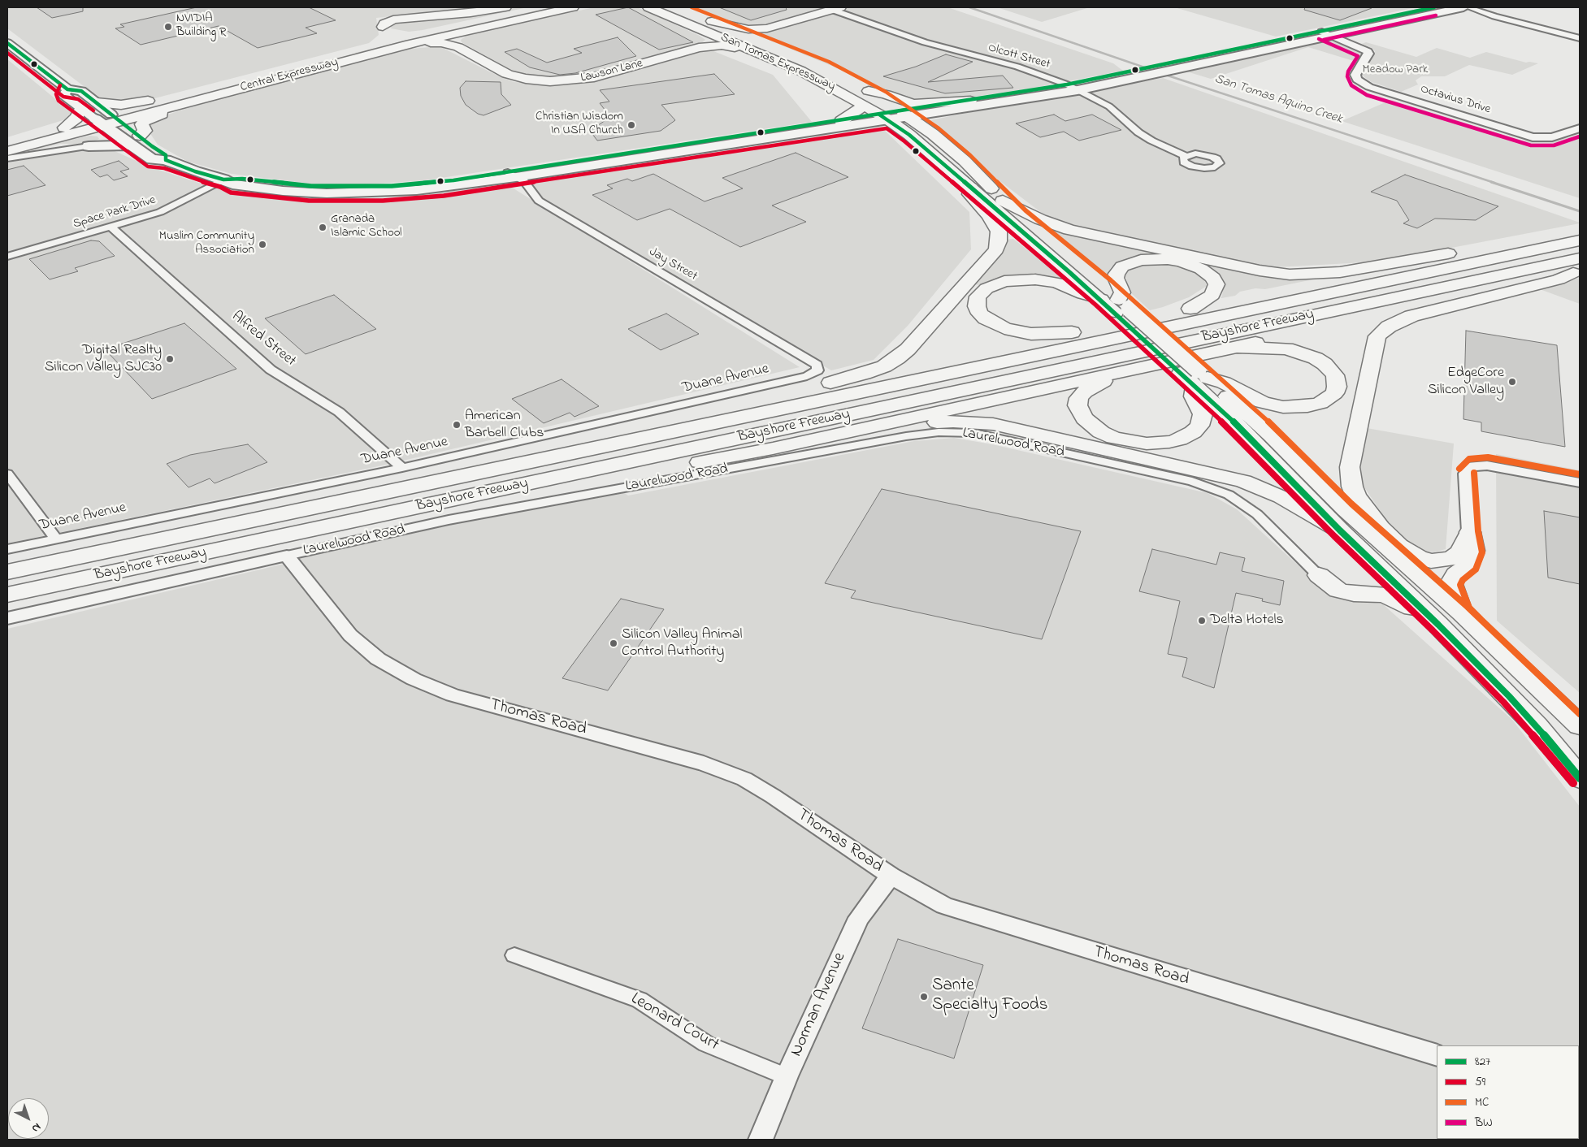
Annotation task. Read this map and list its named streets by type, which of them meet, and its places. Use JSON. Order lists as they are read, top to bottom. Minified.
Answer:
{"streets":{"highway":["San Tomas Expressway","Lawson Lane","Central Expressway","Bayshore Freeway"],"street":["Olcott Street","Octavius Drive","Space Park Drive","Jay Street","Alfred Street","Duane Avenue","Laurelwood Road","Thomas Road","Norman Avenue","Leonard Court"]},"crossings":[["San Tomas Expressway","Lawson Lane"],["Lawson Lane","Central Expressway"],["Space Park Drive","Alfred Street"],["Jay Street","Duane Avenue"],["Alfred Street","Duane Avenue"],["Laurelwood Road","Thomas Road"],["Thomas Road","Norman Avenue"],["Norman Avenue","Leonard Court"]],"water":["San Tomas Aquino Creek"],"parks":["Meadow Park"],"places":["NVIDIA Building R","Christian Wisdom In USA Church","Granada Islamic School","Muslim Community Association","Digital Realty Silicon Valley SJC30","EdgeCore Silicon Valley","American Barbell Clubs","Delta Hotels","Silicon Valley Animal Control Authority","Sante Specialty Foods"],"lines":["transit line 827","transit line MC","transit line BW","transit line 59"],"legend":["827","59","MC","BW"],"north":"bottom right"}
